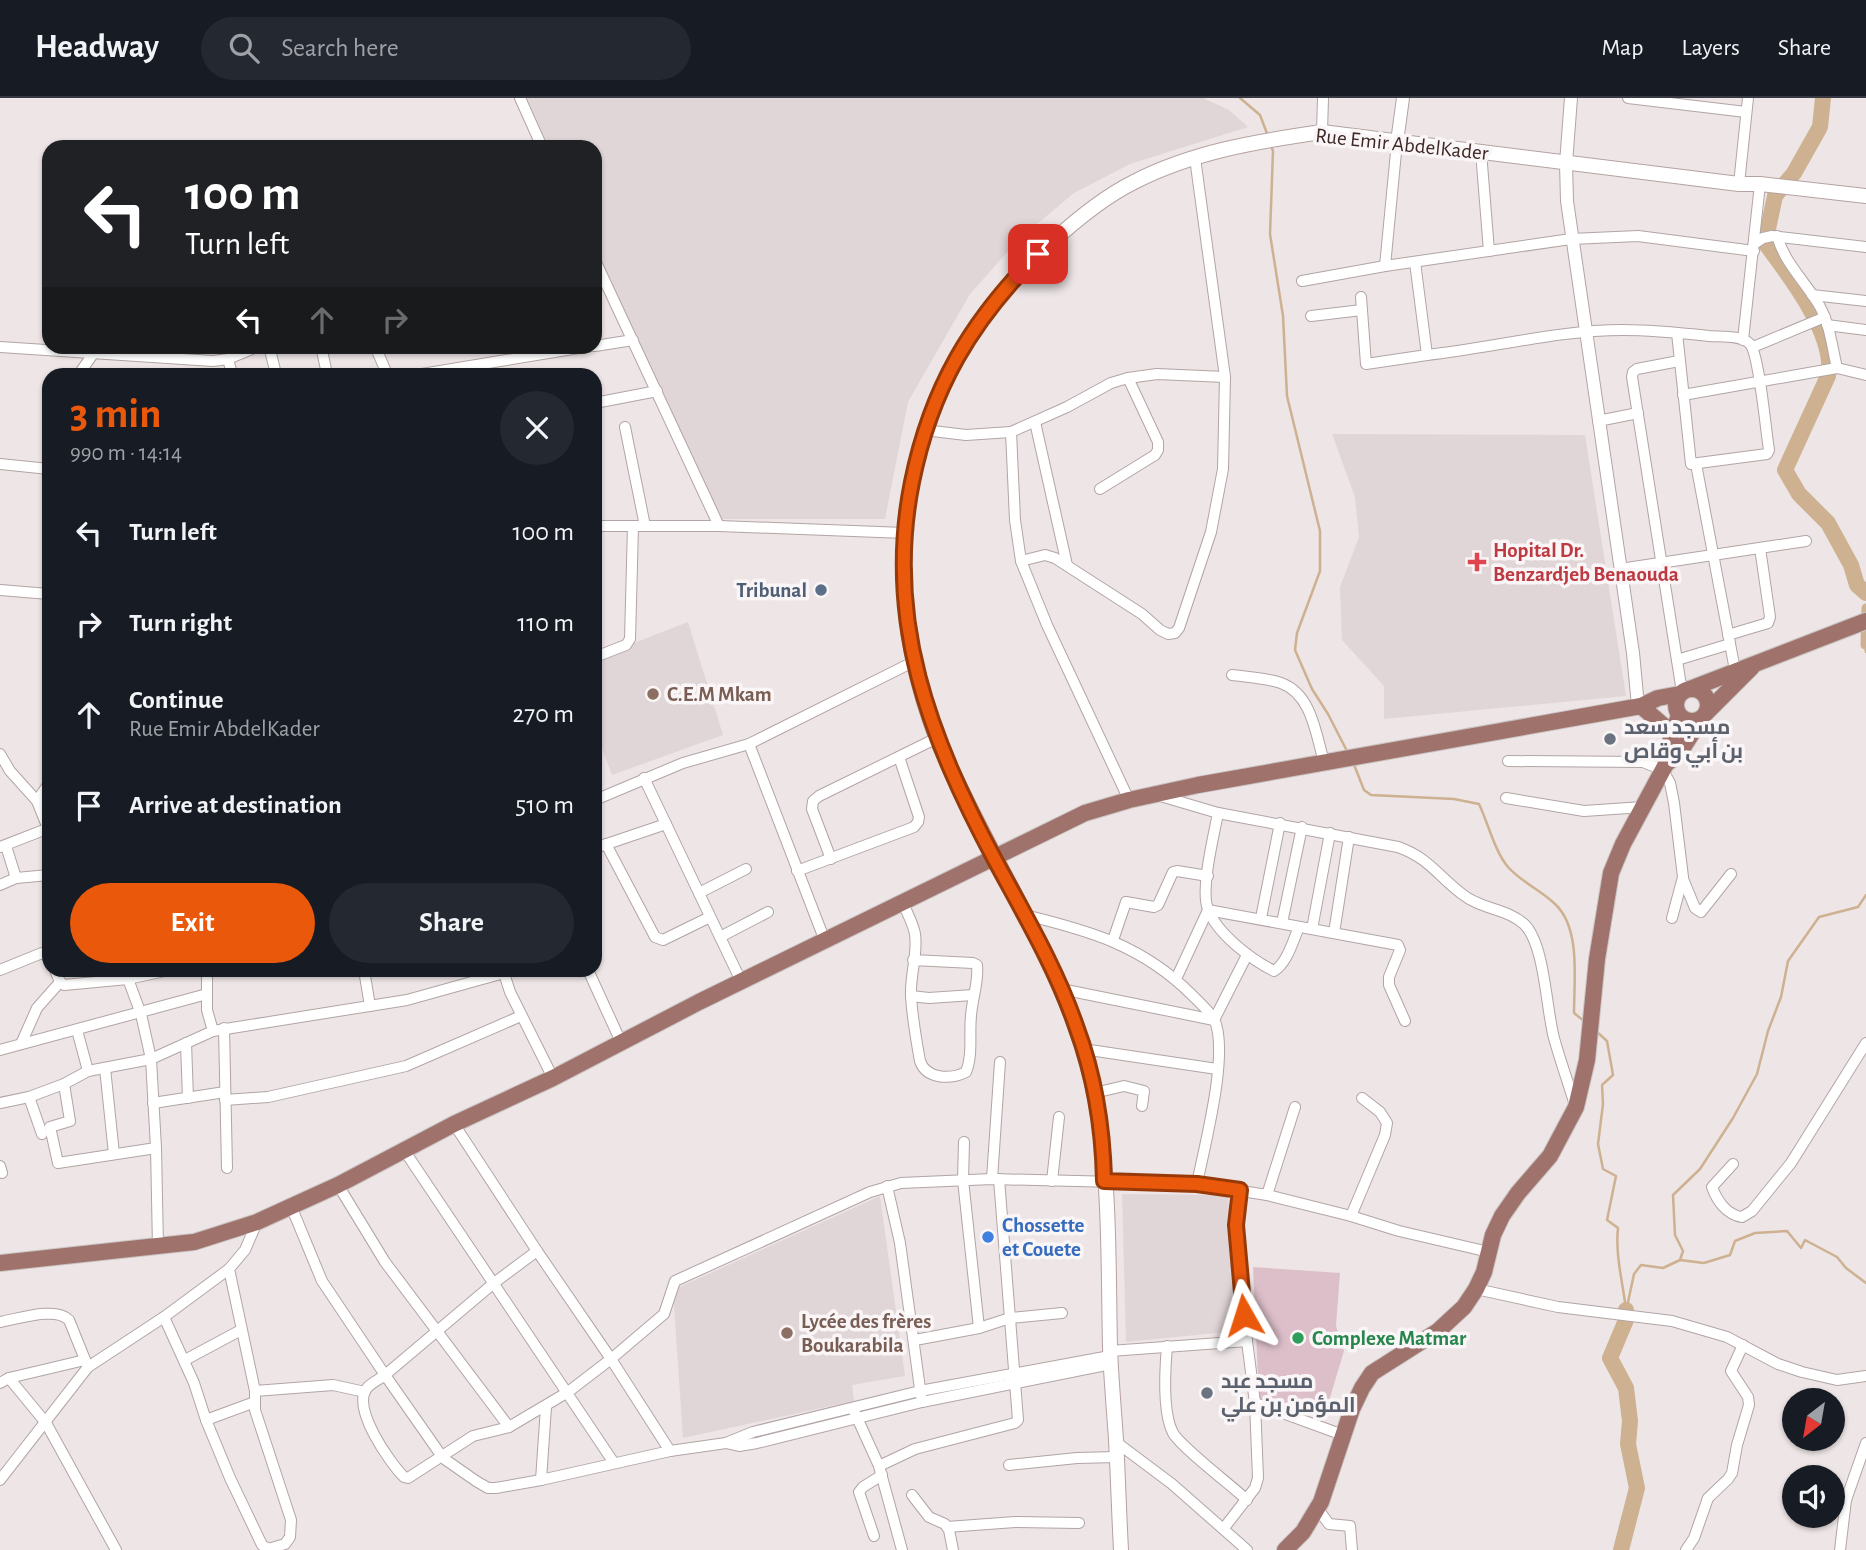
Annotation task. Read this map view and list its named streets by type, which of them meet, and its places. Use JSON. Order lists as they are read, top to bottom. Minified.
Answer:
{"streets":{"main road":["Rue Emir AbdelKader"]},"places":{"health":["Hopital Dr. Benzardjeb Benaouda"],"other":["Tribunal","C.E.M Mkam","مسجد سعد بن أبي وقاص","Chossette et Couete","Lycée des frères Boukarabila","Complexe Matmar","مسجد عبد المؤمن بن علي"]},"north":"bottom left","page":{"header":"Headway","search":"Search here","nav":["Map","Layers","Share"],"turn":["100 m","Turn left"],"heading":["3 min","990 m · 14:14"],"list":[{"name":"Turn left","value":"100 m"},{"name":"Turn right","value":"110 m"},{"name":"Continue","note":"Rue Emir AbdelKader","value":"270 m"},{"name":"Arrive at destination","value":"510 m"}],"buttons":["Exit","Share"]}}
